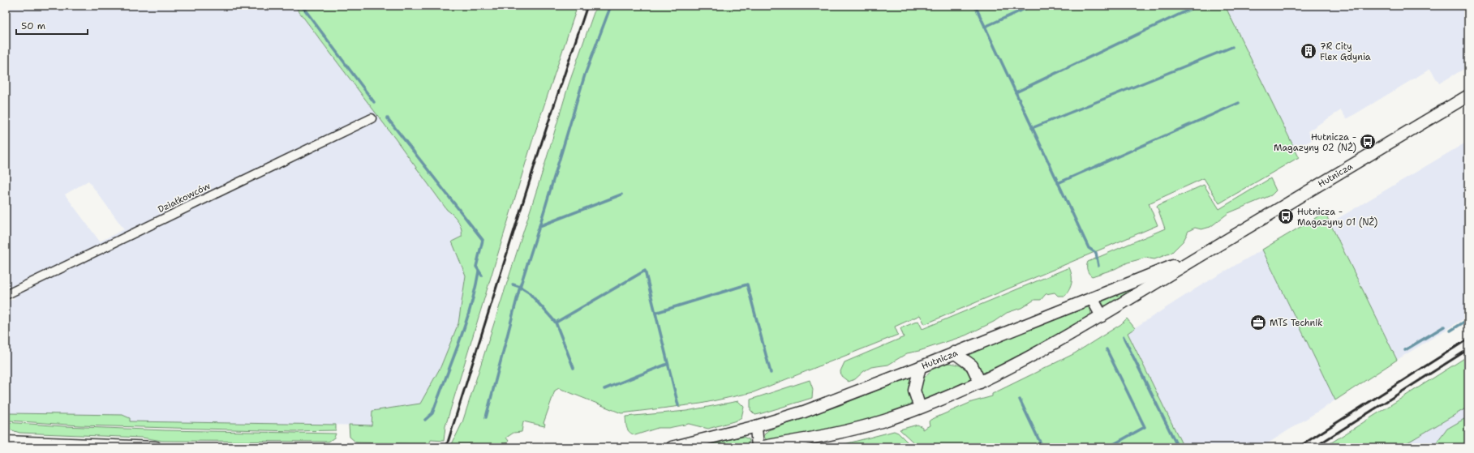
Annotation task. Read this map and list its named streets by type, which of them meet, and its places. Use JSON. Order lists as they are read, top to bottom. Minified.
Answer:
{"streets":{"main road":["Hutnicza"],"street":["Działkowców"]},"places":{"building":["7R City Flex Gdynia"],"bus stop":["Hutnicza - Magazyny 02 (NŻ)","Hutnicza - Magazyny 01 (NŻ)"],"office":["MTS Technik"]},"scale_bar":"50 m"}
